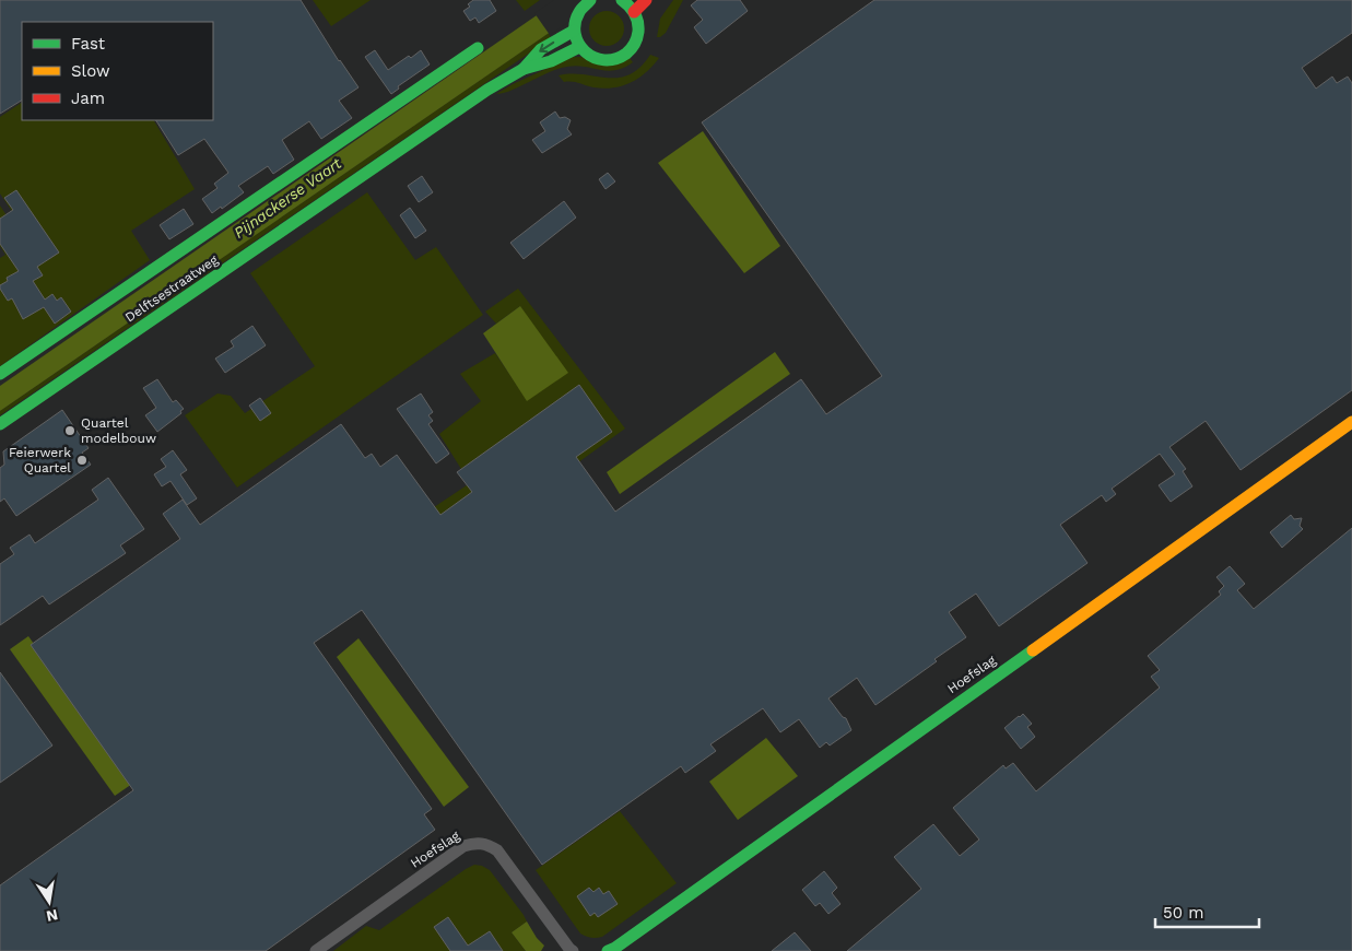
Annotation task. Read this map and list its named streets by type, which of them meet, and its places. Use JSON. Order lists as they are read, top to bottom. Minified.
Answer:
{"streets":{"street":["Delftsestraatweg","Hoefslag"]},"water":["Pijnackerse Vaart"],"places":["Quartel modelbouw","Feierwerk Quartel"],"legend":["Fast","Slow","Jam"],"scale_bar":"50 m","north":"bottom"}
